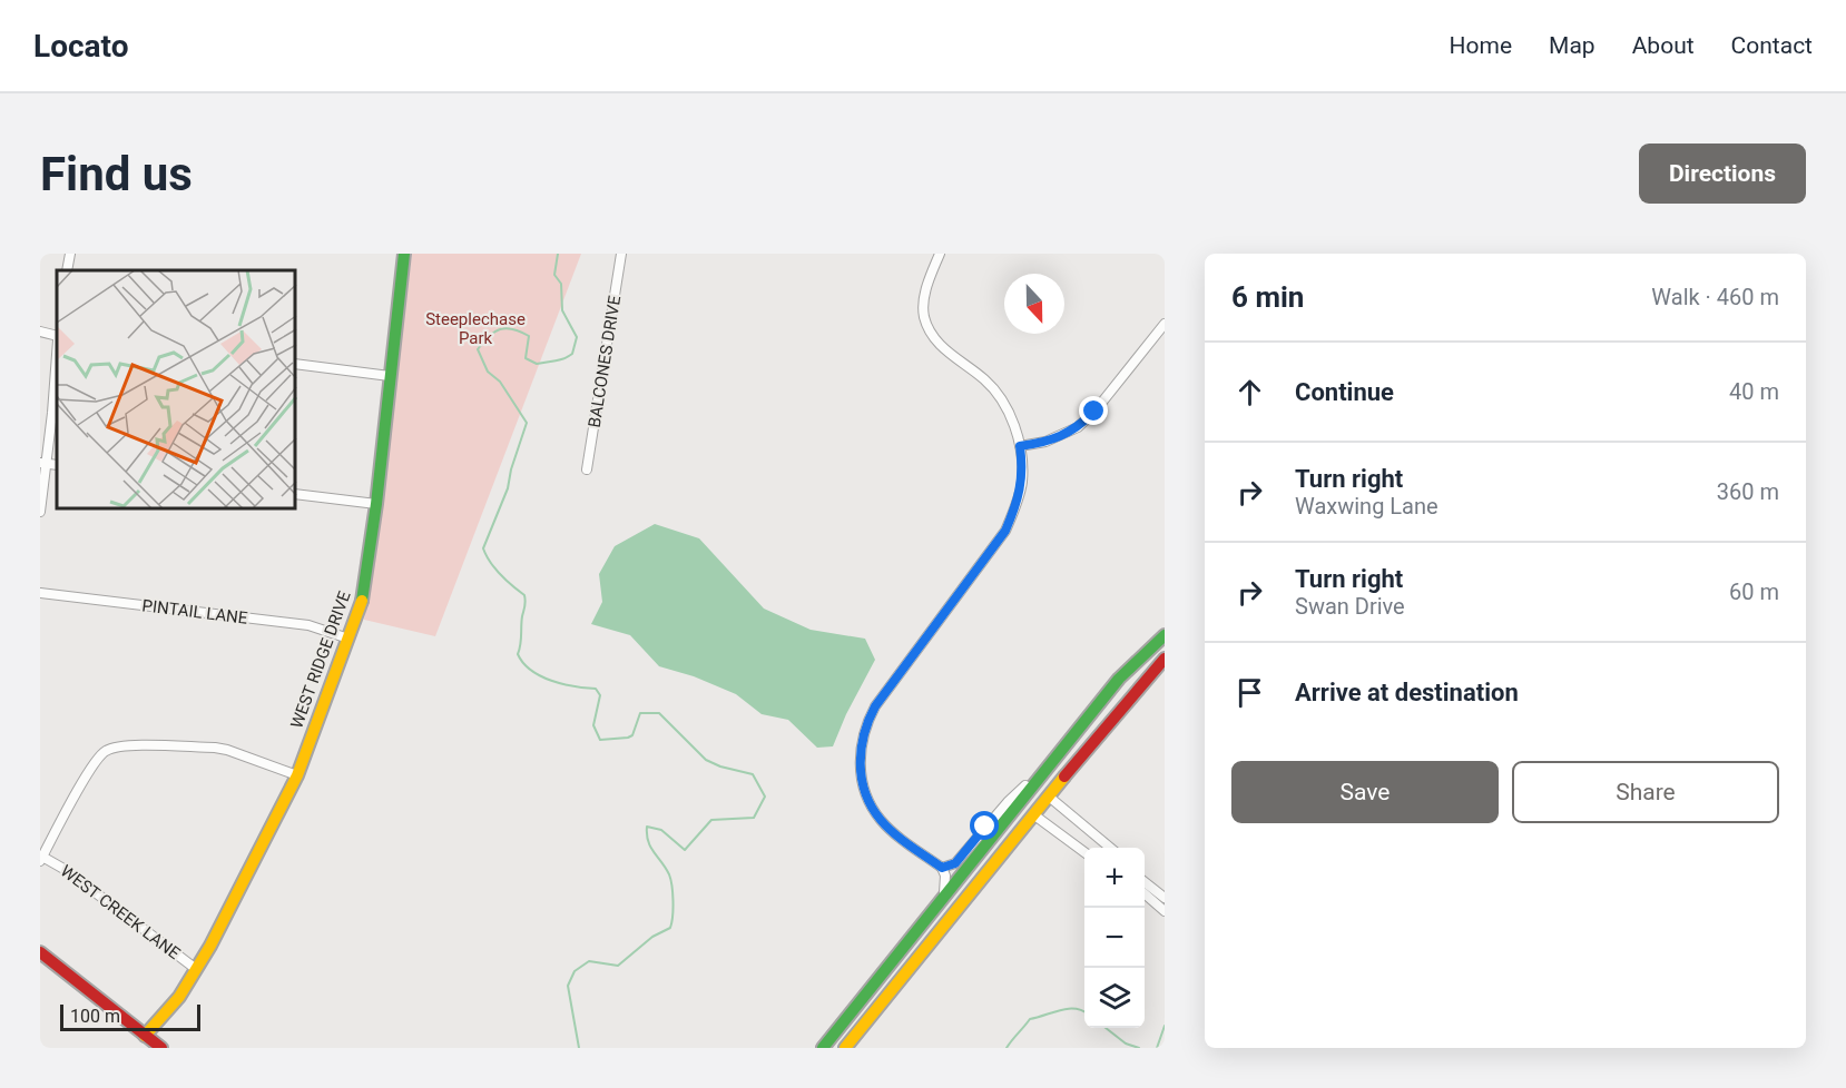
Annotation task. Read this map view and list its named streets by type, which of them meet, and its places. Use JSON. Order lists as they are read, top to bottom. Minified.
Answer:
{"streets":{"main road":["WEST RIDGE DRIVE"],"street":["BALCONES DRIVE","PINTAIL LANE","WEST CREEK LANE"]},"crossings":[["PINTAIL LANE","WEST RIDGE DRIVE"],["WEST RIDGE DRIVE","WEST CREEK LANE"]],"parks":["Steeplechase Park"],"scale_bar":"100 m","north":"bottom","page":{"header":"Locato","nav":["Home","Map","About","Contact"],"buttons":["Directions",["Save","Share"]],"title":"Find us","heading":["6 min","Walk · 460 m"],"list":[["Continue","40 m"],["Turn right","Waxwing Lane","360 m"],["Turn right","Swan Drive","60 m"],"Arrive at destination"],"map_buttons":["+","−"],"scale":"100 m"}}
